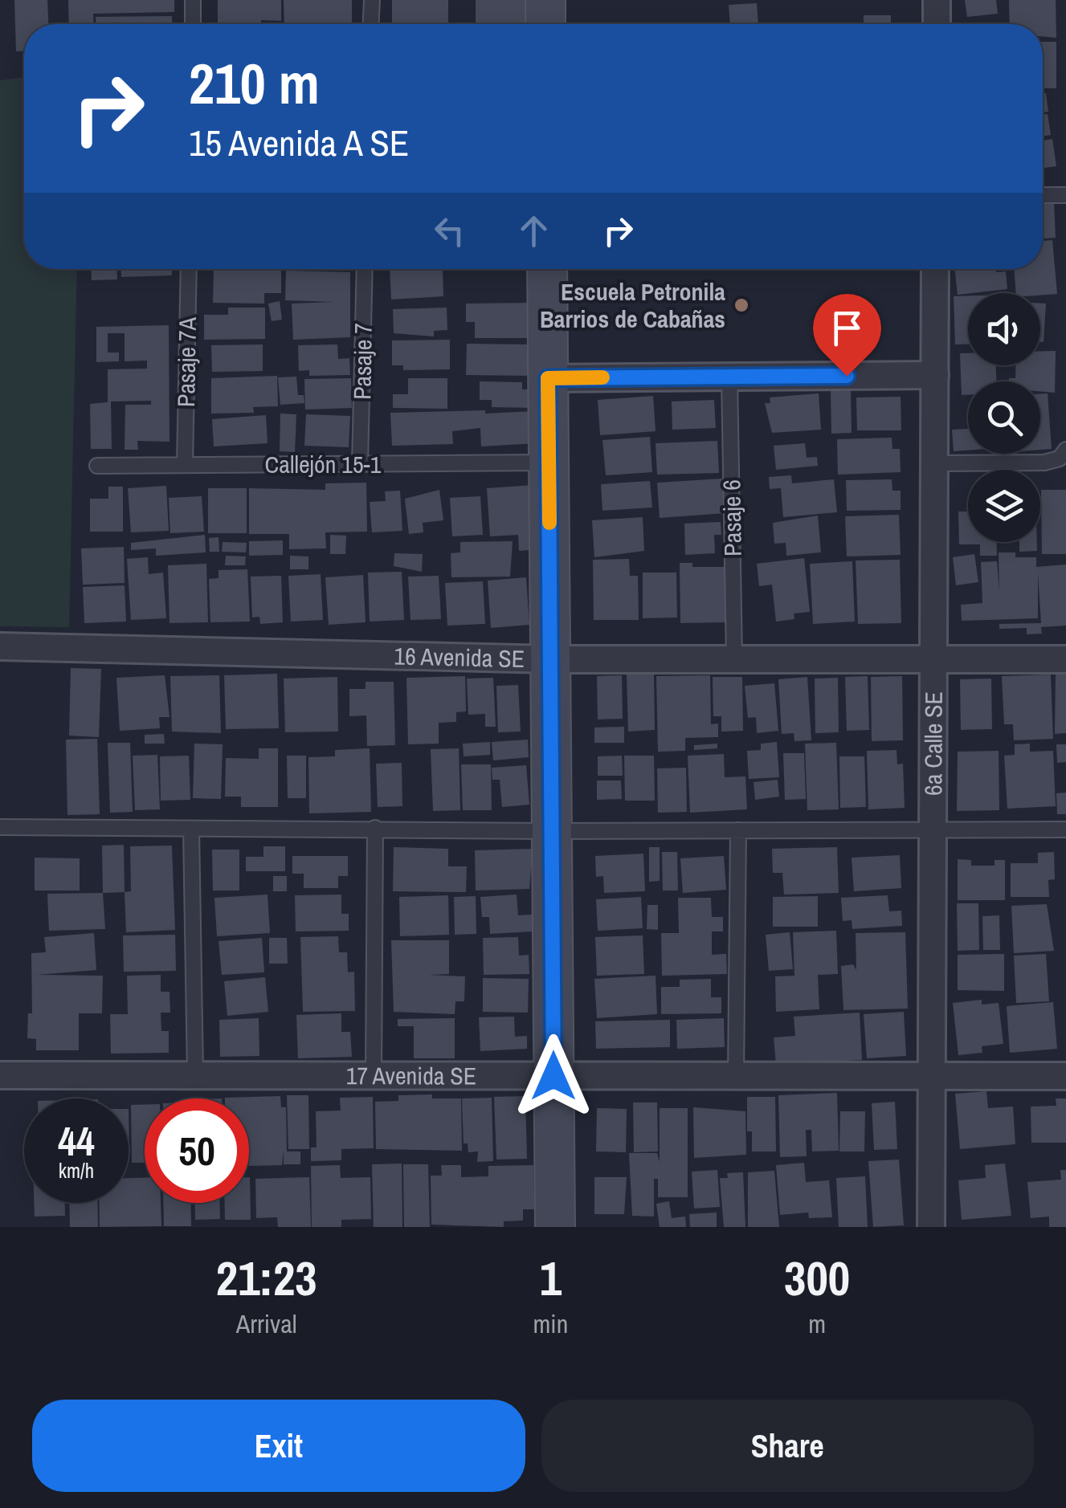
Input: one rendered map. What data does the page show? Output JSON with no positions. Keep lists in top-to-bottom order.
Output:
{
  "streets": {
    "street": ["16 Avenida SE", "6a Calle SE", "17 Avenida SE"],
    "lane": [
      "Pasaje 7",
      "Pasaje 7A",
      "Callejón 15-1",
      "Pasaje 6"
    ]
  },
  "crossings": [
    ["Pasaje 7", "Callejón 15-1"],
    ["Pasaje 7A", "Callejón 15-1"],
    ["Pasaje 6", "16 Avenida SE"],
    ["16 Avenida SE", "6a Calle SE"],
    ["6a Calle SE", "17 Avenida SE"]
  ],
  "places": ["Escuela Petronila Barrios de Cabañas"],
  "page": {
    "turn": ["210 m", "15 Avenida A SE"],
    "speed": "44 km/h",
    "limit": "50",
    "eta": [
      "21:23",
      "Arrival",
      "1",
      "min",
      "300",
      "m"
    ],
    "buttons": ["Exit", "Share"]
  }
}
